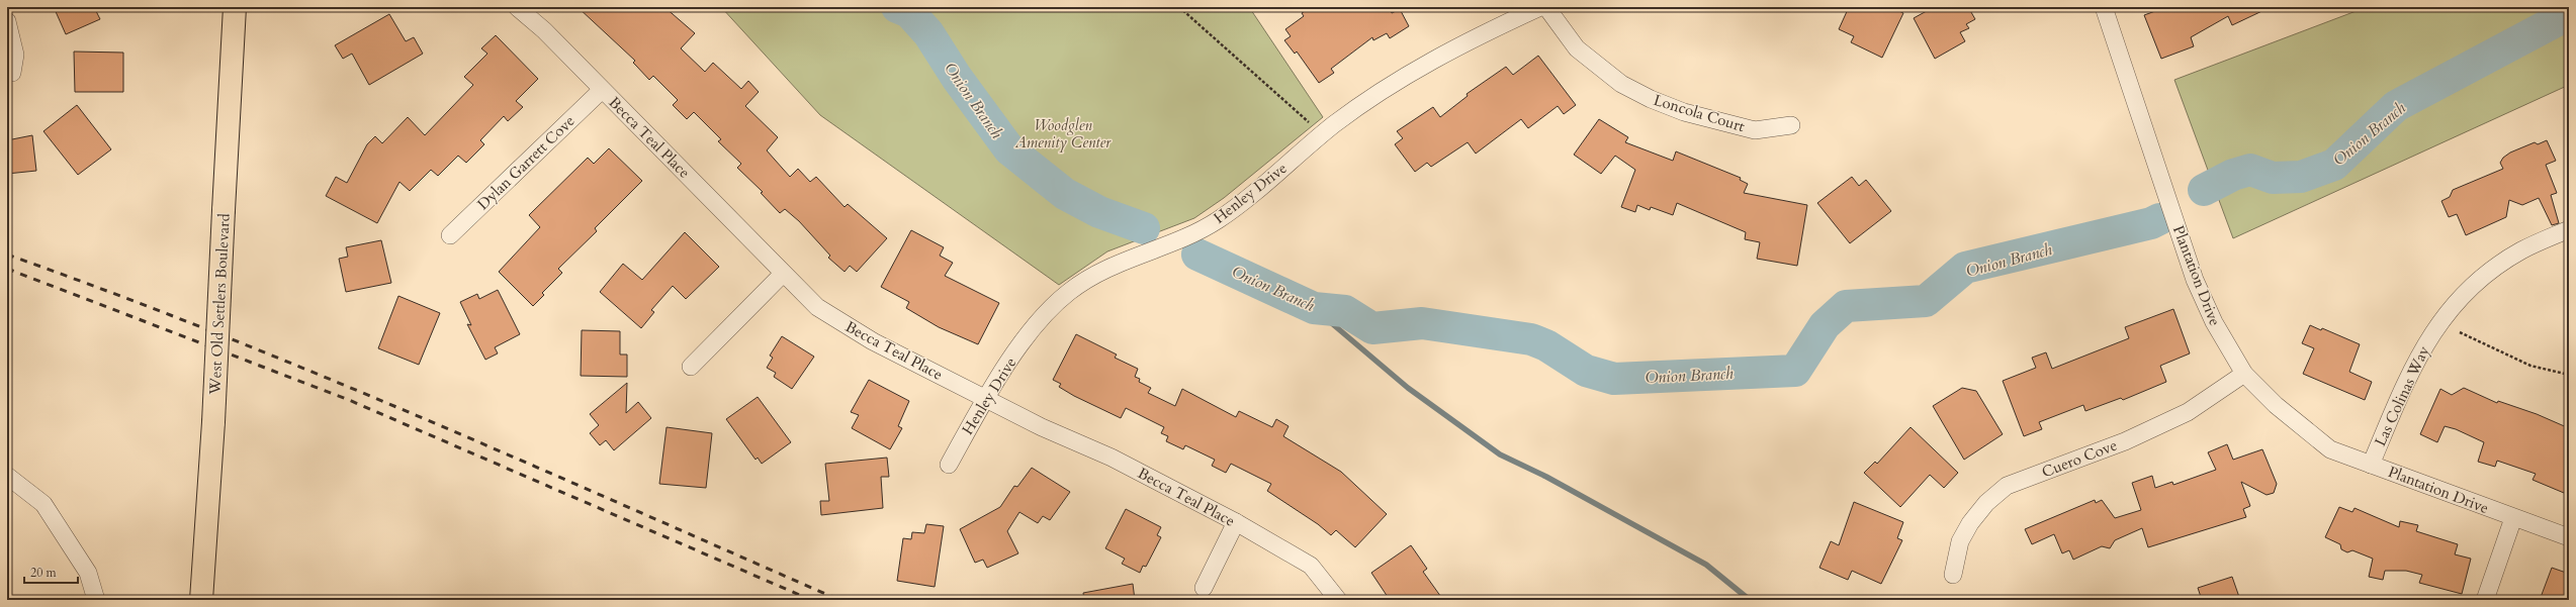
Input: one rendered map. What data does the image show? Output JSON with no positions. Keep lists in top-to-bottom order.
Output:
{
  "streets": {
    "main road": ["West Old Settlers Boulevard"],
    "street": [
      "Loncola Court",
      "Becca Teal Place",
      "Dylan Garrett Cove",
      "Henley Drive",
      "Plantation Drive",
      "Las Colinas Way",
      "Cuero Cove"
    ]
  },
  "crossings": [
    ["Becca Teal Place", "Dylan Garrett Cove"],
    ["Becca Teal Place", "Henley Drive"],
    ["Plantation Drive", "Las Colinas Way"],
    ["Plantation Drive", "Cuero Cove"]
  ],
  "water": ["Onion Branch"],
  "parks": ["Woodglen Amenity Center"],
  "scale_bar": "20 m"
}
